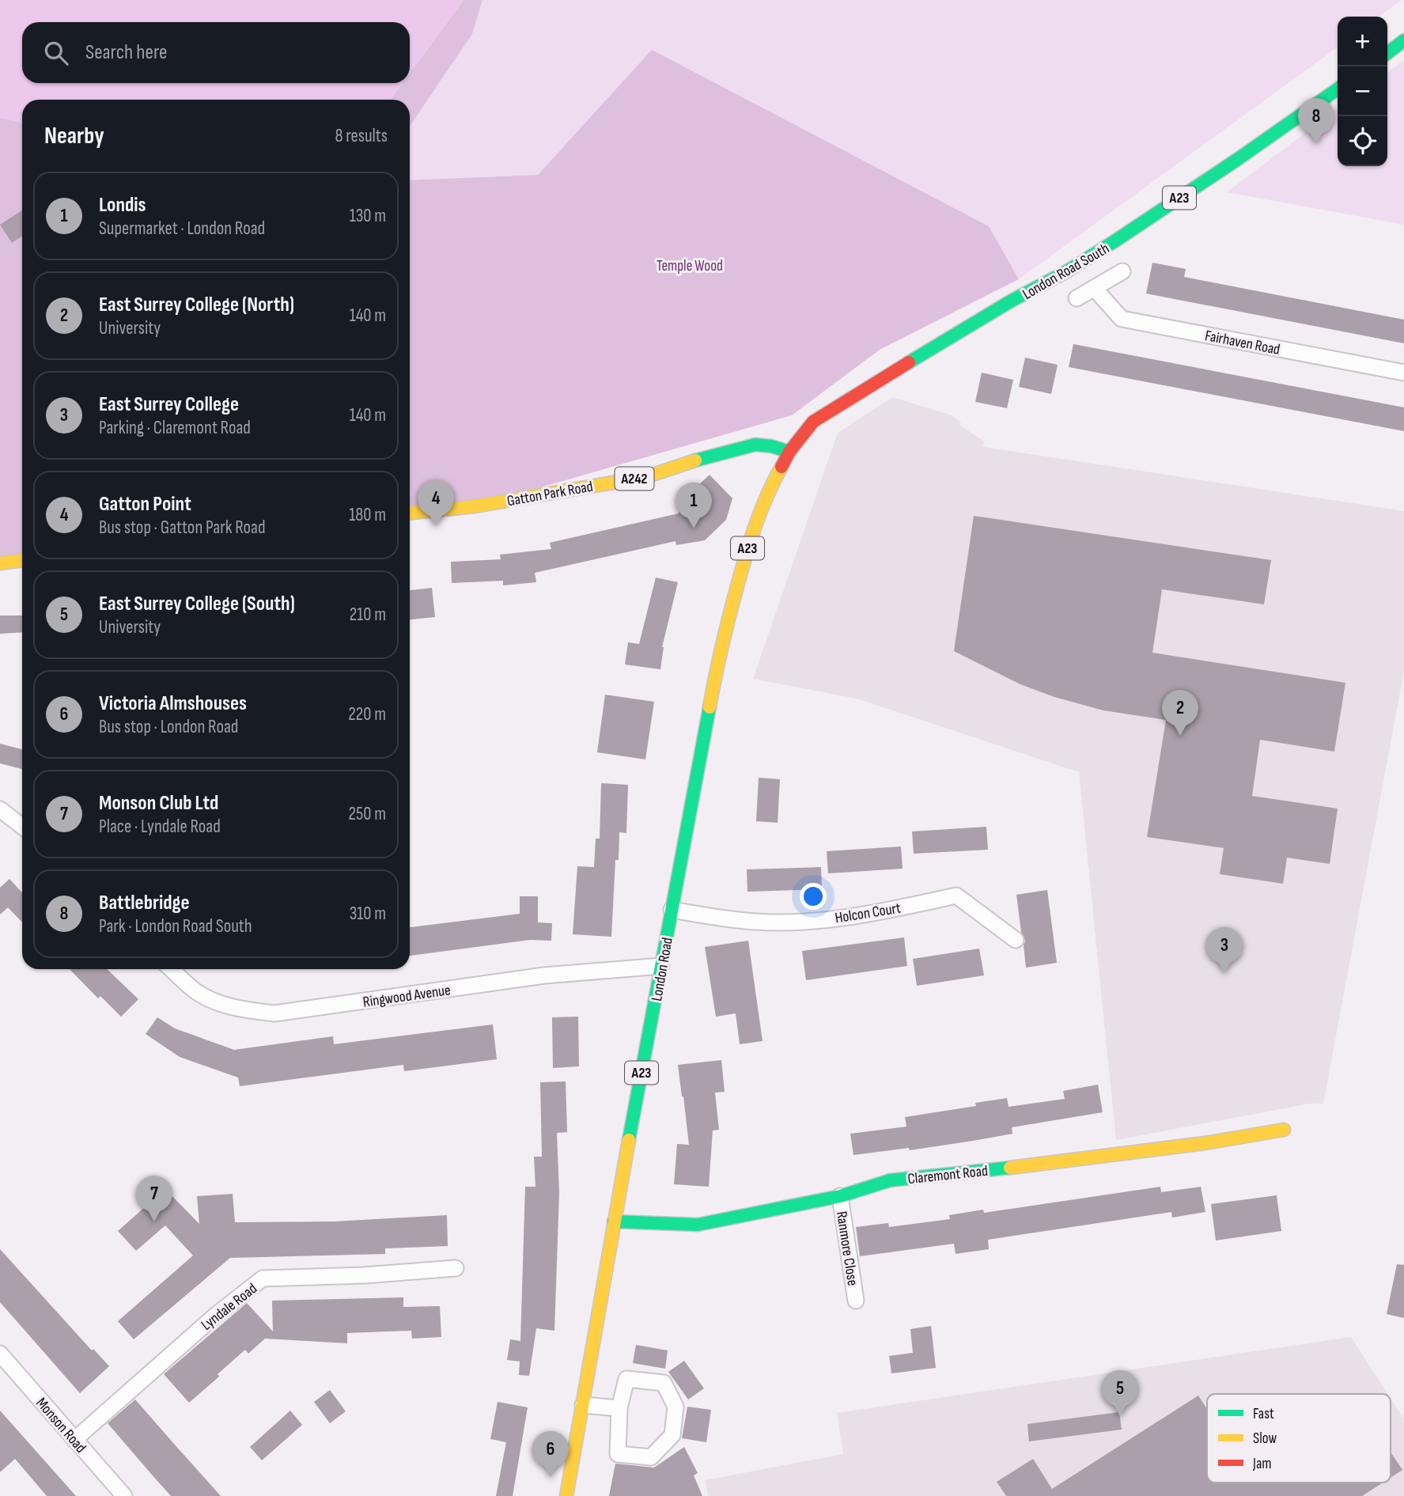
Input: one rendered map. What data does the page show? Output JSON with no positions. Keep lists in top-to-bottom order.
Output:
{
  "streets": {
    "main road": [
      "A23",
      "London Road South",
      "A242",
      "Gatton Park Road",
      "London Road",
      "Claremont Road"
    ],
    "street": [
      "Fairhaven Road",
      "Holcon Court",
      "Ringwood Avenue",
      "Ranmore Close",
      "Lyndale Road",
      "Monson Road"
    ]
  },
  "crossings": [
    ["London Road South", "Gatton Park Road"],
    ["London Road South", "London Road"],
    ["Gatton Park Road", "London Road"],
    ["Holcon Court", "London Road"],
    ["London Road", "Ringwood Avenue"],
    ["London Road", "Claremont Road"],
    ["Claremont Road", "Ranmore Close"],
    ["Lyndale Road", "Monson Road"]
  ],
  "parks": ["Temple Wood"],
  "legend": ["Fast", "Slow", "Jam"],
  "page": {
    "map_buttons": ["+", "−"],
    "search": "Search here",
    "pins": [
      "8",
      "4",
      "1",
      "2",
      "3",
      "7",
      "5",
      "6"
    ],
    "heading": ["Nearby", "8 results"],
    "list": [
      {
        "mark": "1",
        "name": "Londis",
        "note": "Supermarket · London Road",
        "value": "130 m"
      },
      {
        "mark": "2",
        "name": "East Surrey College (North)",
        "note": "University",
        "value": "140 m"
      },
      {
        "mark": "3",
        "name": "East Surrey College",
        "note": "Parking · Claremont Road",
        "value": "140 m"
      },
      {
        "mark": "4",
        "name": "Gatton Point",
        "note": "Bus stop · Gatton Park Road",
        "value": "180 m"
      },
      {
        "mark": "5",
        "name": "East Surrey College (South)",
        "note": "University",
        "value": "210 m"
      },
      {
        "mark": "6",
        "name": "Victoria Almshouses",
        "note": "Bus stop · London Road",
        "value": "220 m"
      },
      {
        "mark": "7",
        "name": "Monson Club Ltd",
        "note": "Place · Lyndale Road",
        "value": "250 m"
      },
      {
        "mark": "8",
        "name": "Battlebridge",
        "note": "Park · London Road South",
        "value": "310 m"
      }
    ]
  }
}
